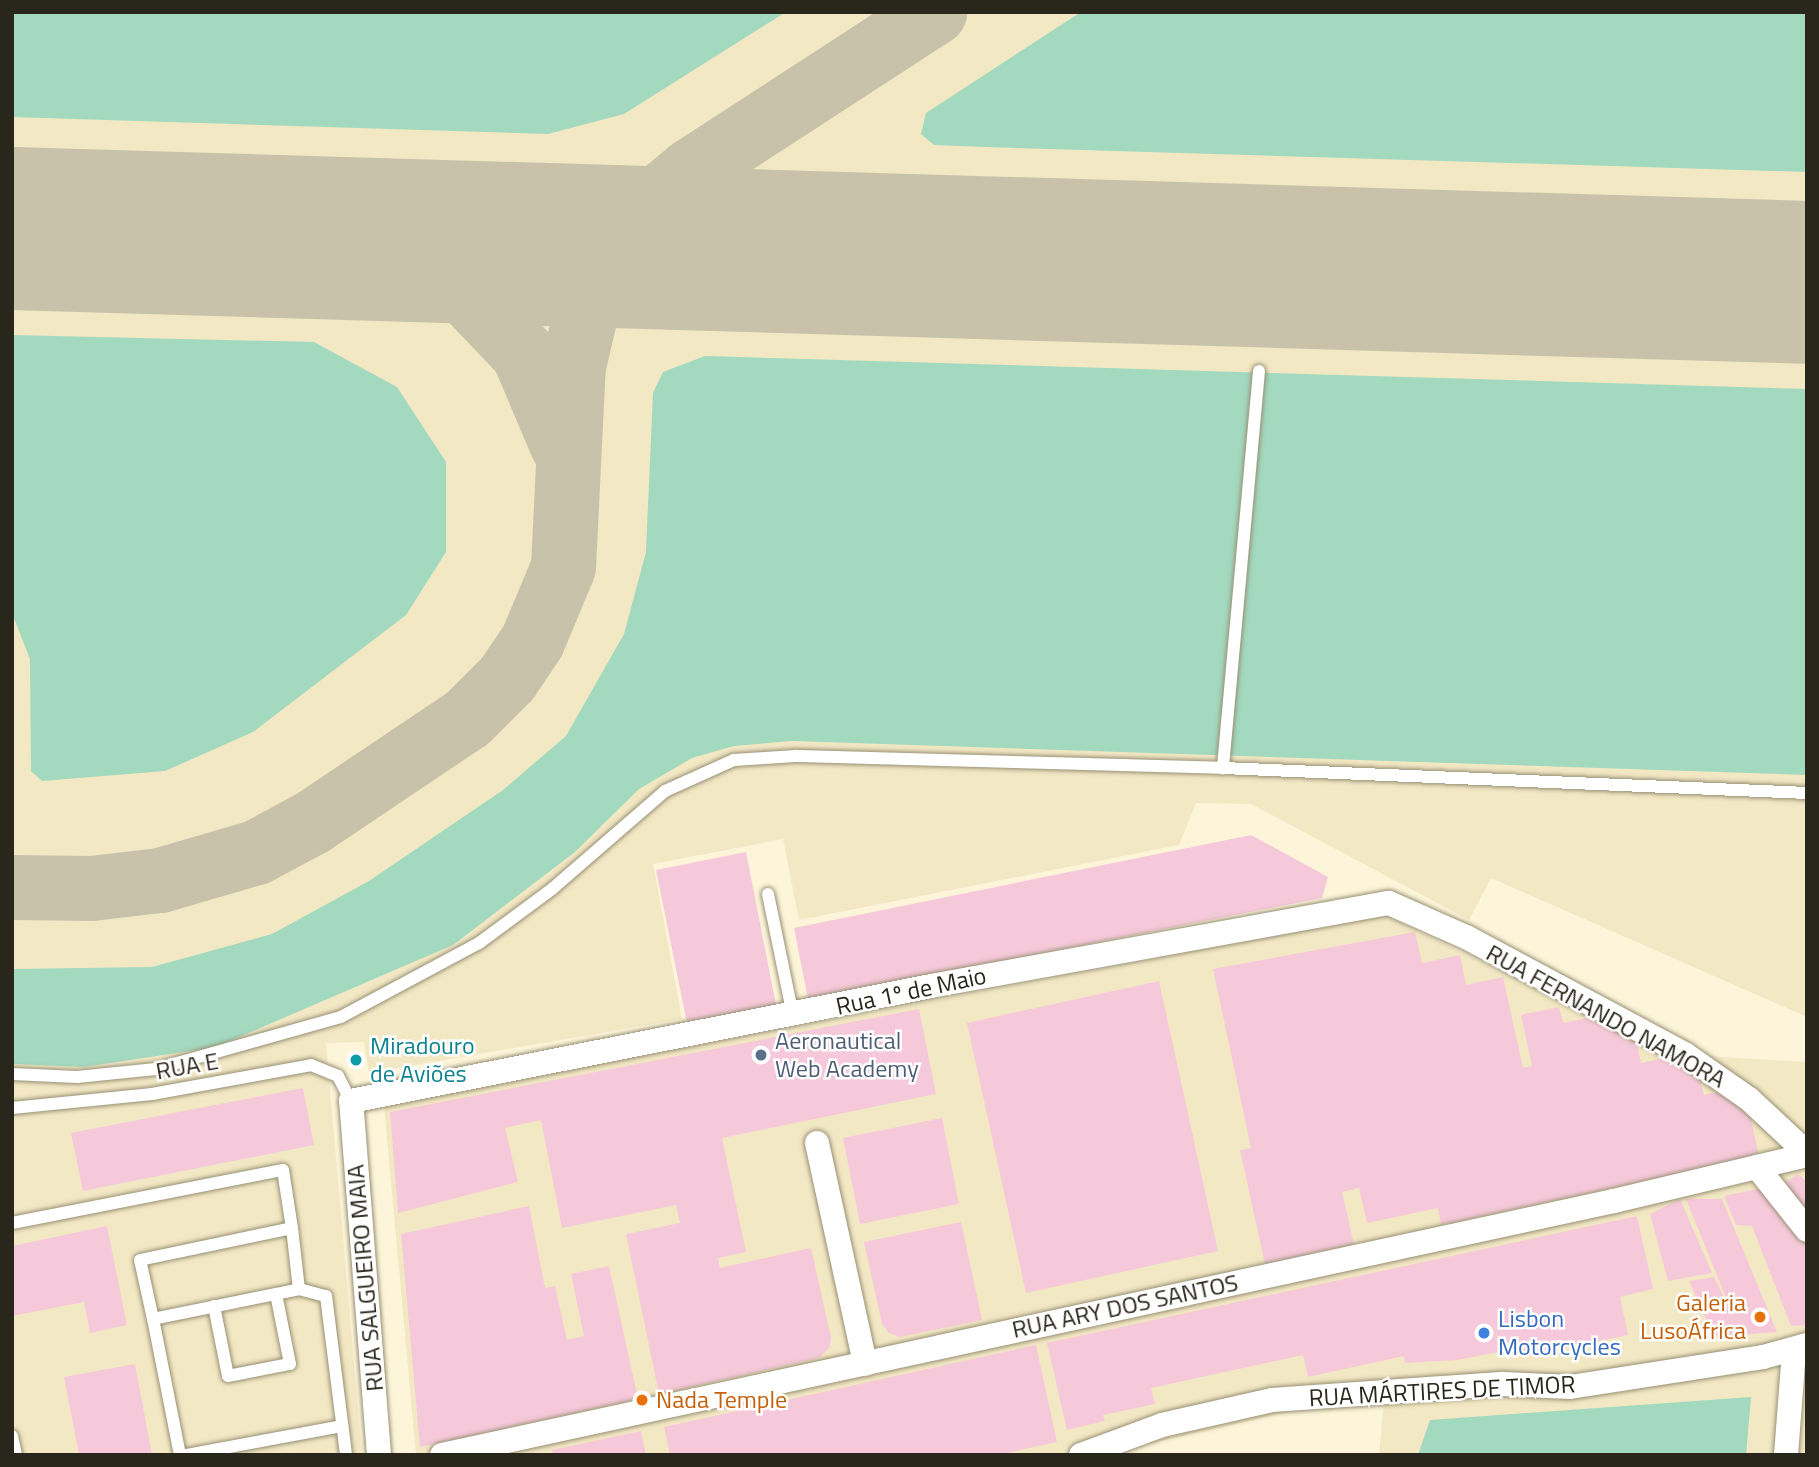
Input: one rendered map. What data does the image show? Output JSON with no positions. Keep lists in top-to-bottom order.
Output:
{
  "streets": {
    "street": [
      "Rua 1º de Maio",
      "RUA FERNANDO NAMORA",
      "RUA SALGUEIRO MAIA",
      "RUA ARY DOS SANTOS",
      "RUA MÁRTIRES DE TIMOR"
    ],
    "lane": ["RUA E"]
  },
  "crossings": [
    ["Rua 1º de Maio", "RUA FERNANDO NAMORA"],
    ["Rua 1º de Maio", "RUA E"],
    ["Rua 1º de Maio", "RUA SALGUEIRO MAIA"],
    ["RUA FERNANDO NAMORA", "RUA ARY DOS SANTOS"],
    ["RUA E", "RUA SALGUEIRO MAIA"]
  ],
  "places": [
    "Aeronautical Web Academy",
    "Miradouro de Aviões",
    "Galeria LusoÁfrica",
    "Lisbon Motorcycles",
    "Nada Temple"
  ]
}
